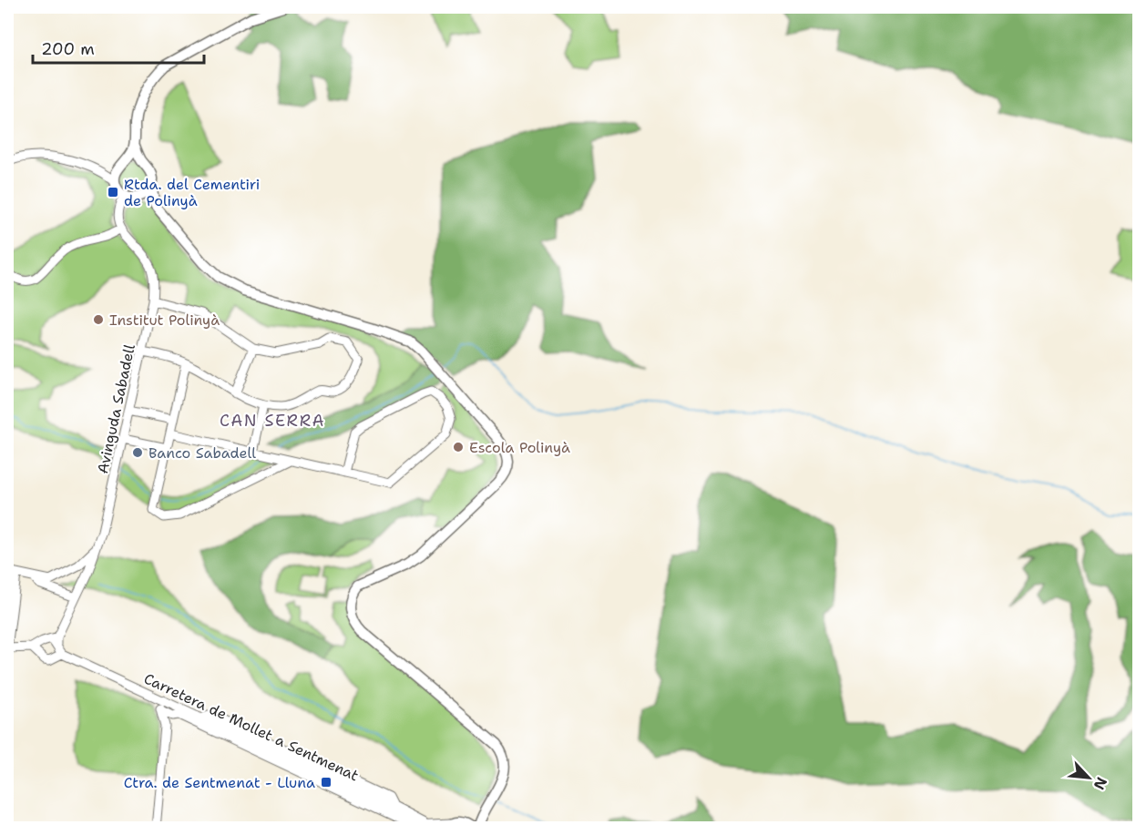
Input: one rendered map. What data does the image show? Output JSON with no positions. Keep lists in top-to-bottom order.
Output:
{
  "streets": {
    "street": ["Avinguda Sabadell", "Carretera de Mollet a Sentmenat"]
  },
  "crossings": [
    ["Avinguda Sabadell", "Carretera de Mollet a Sentmenat"]
  ],
  "districts": ["CAN SERRA"],
  "places": {
    "transit": ["Rtda. del Cementiri de Polinyà", "Ctra. de Sentmenat - Lluna"],
    "other": ["Institut Polinyà", "Escola Polinyà", "Banco Sabadell"]
  },
  "scale_bar": "200 m",
  "north": "bottom right"
}
